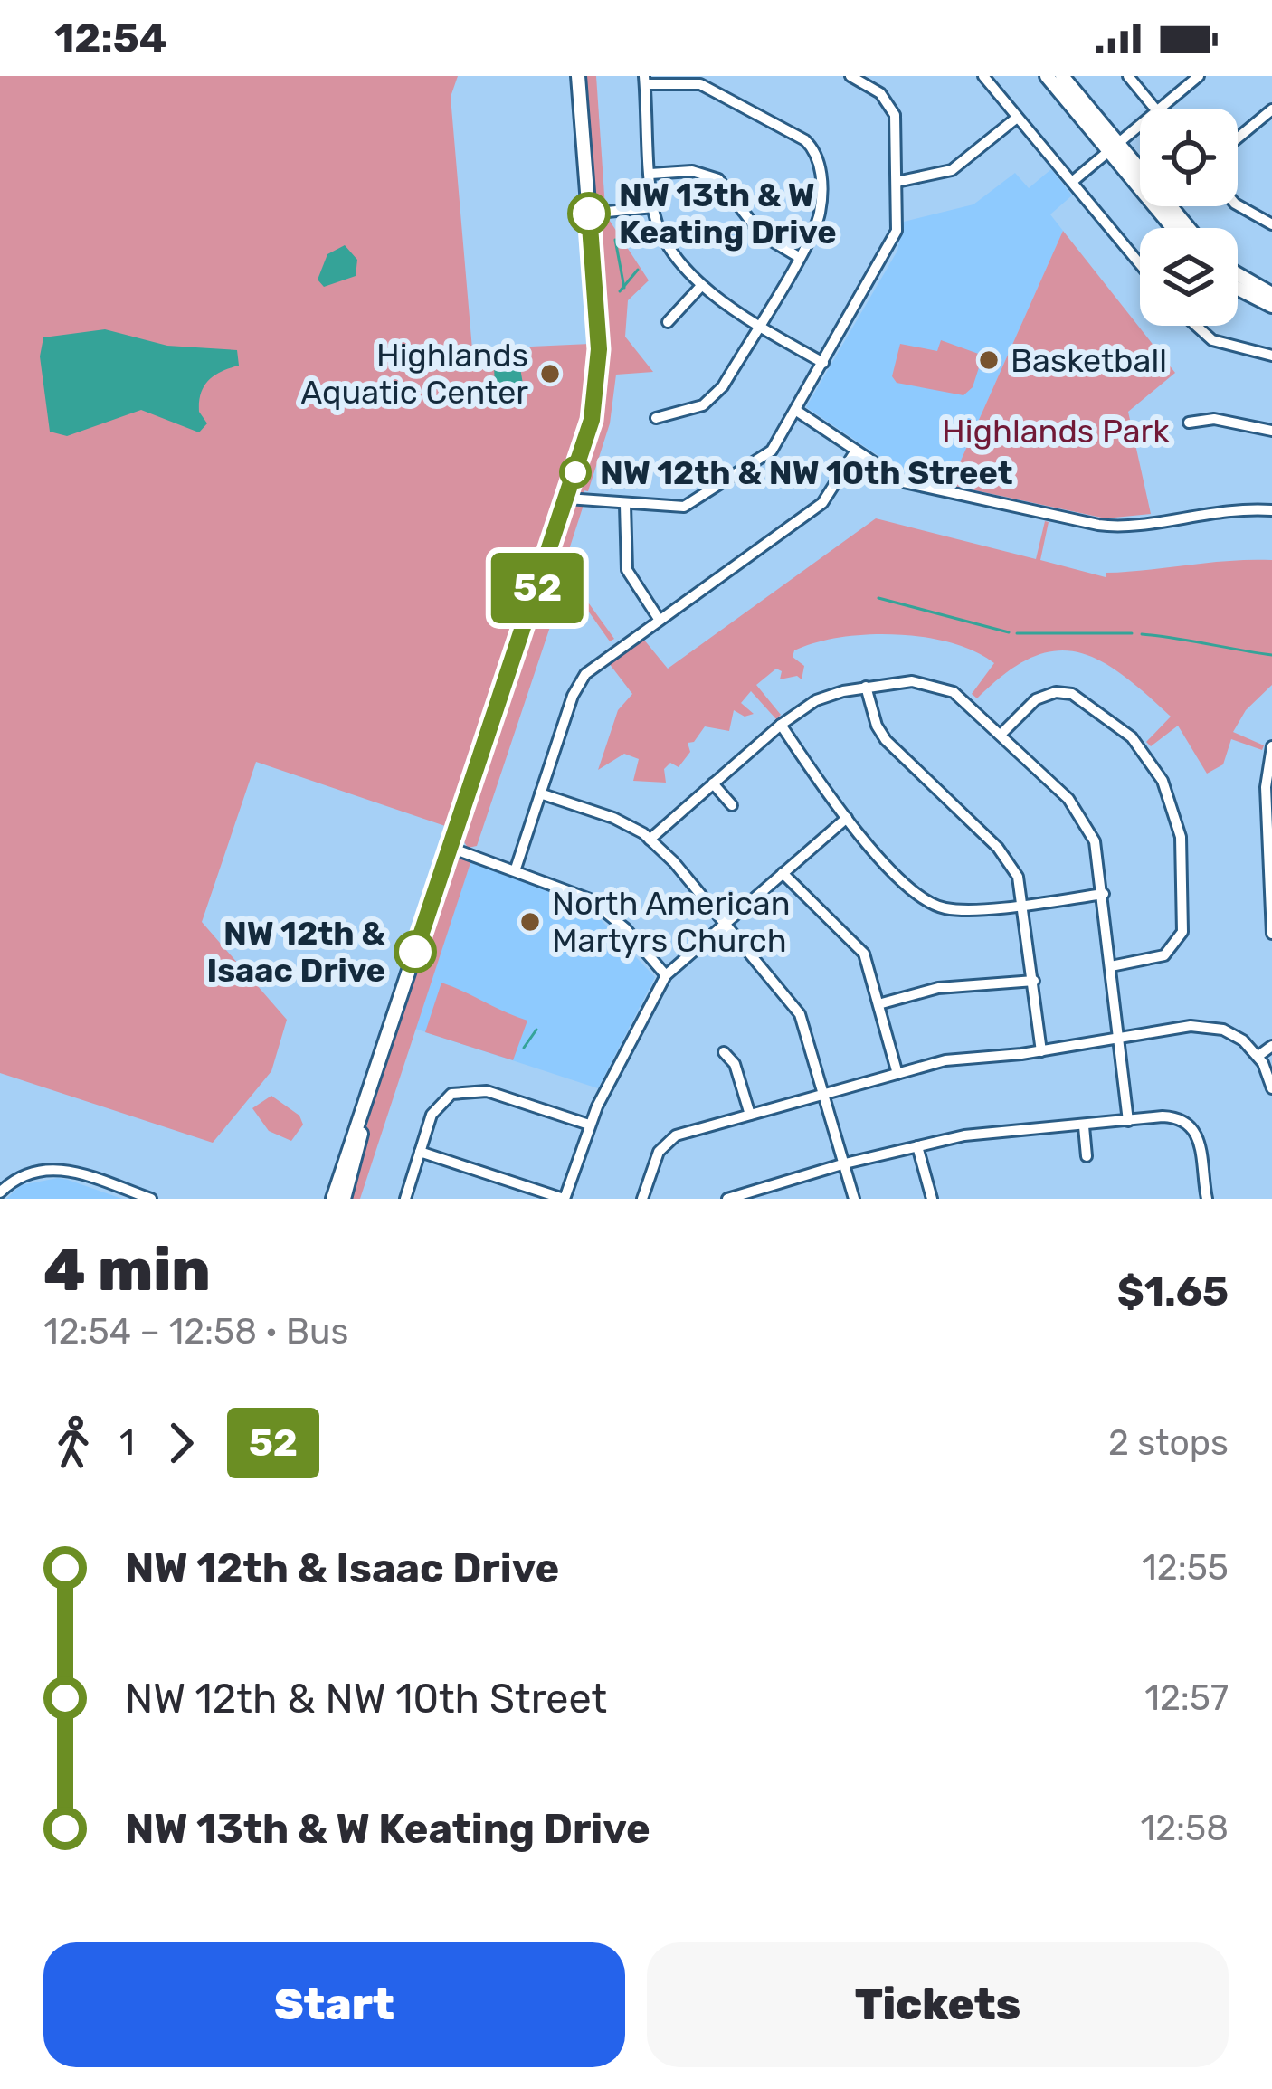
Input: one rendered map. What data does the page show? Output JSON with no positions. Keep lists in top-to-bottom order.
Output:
{
  "parks": ["Highlands Park"],
  "places": [
    "NW 13th & W Keating Drive",
    "Basketball",
    "Highlands Aquatic Center",
    "NW 12th & NW 10th Street",
    "North American Martyrs Church",
    "NW 12th & Isaac Drive"
  ],
  "lines": ["bus line 52"],
  "page": {
    "status": "12:54",
    "on_map": "52",
    "heading": ["4 min", "12:54 – 12:58 · Bus", "$1.65"],
    "legs": ["1", "52", "2 stops"],
    "list": [
      {
        "name": "NW 12th & Isaac Drive",
        "value": "12:55"
      },
      {
        "name": "NW 12th & NW 10th Street",
        "value": "12:57"
      },
      {
        "name": "NW 13th & W Keating Drive",
        "value": "12:58"
      }
    ],
    "buttons": ["Start", "Tickets"]
  }
}
